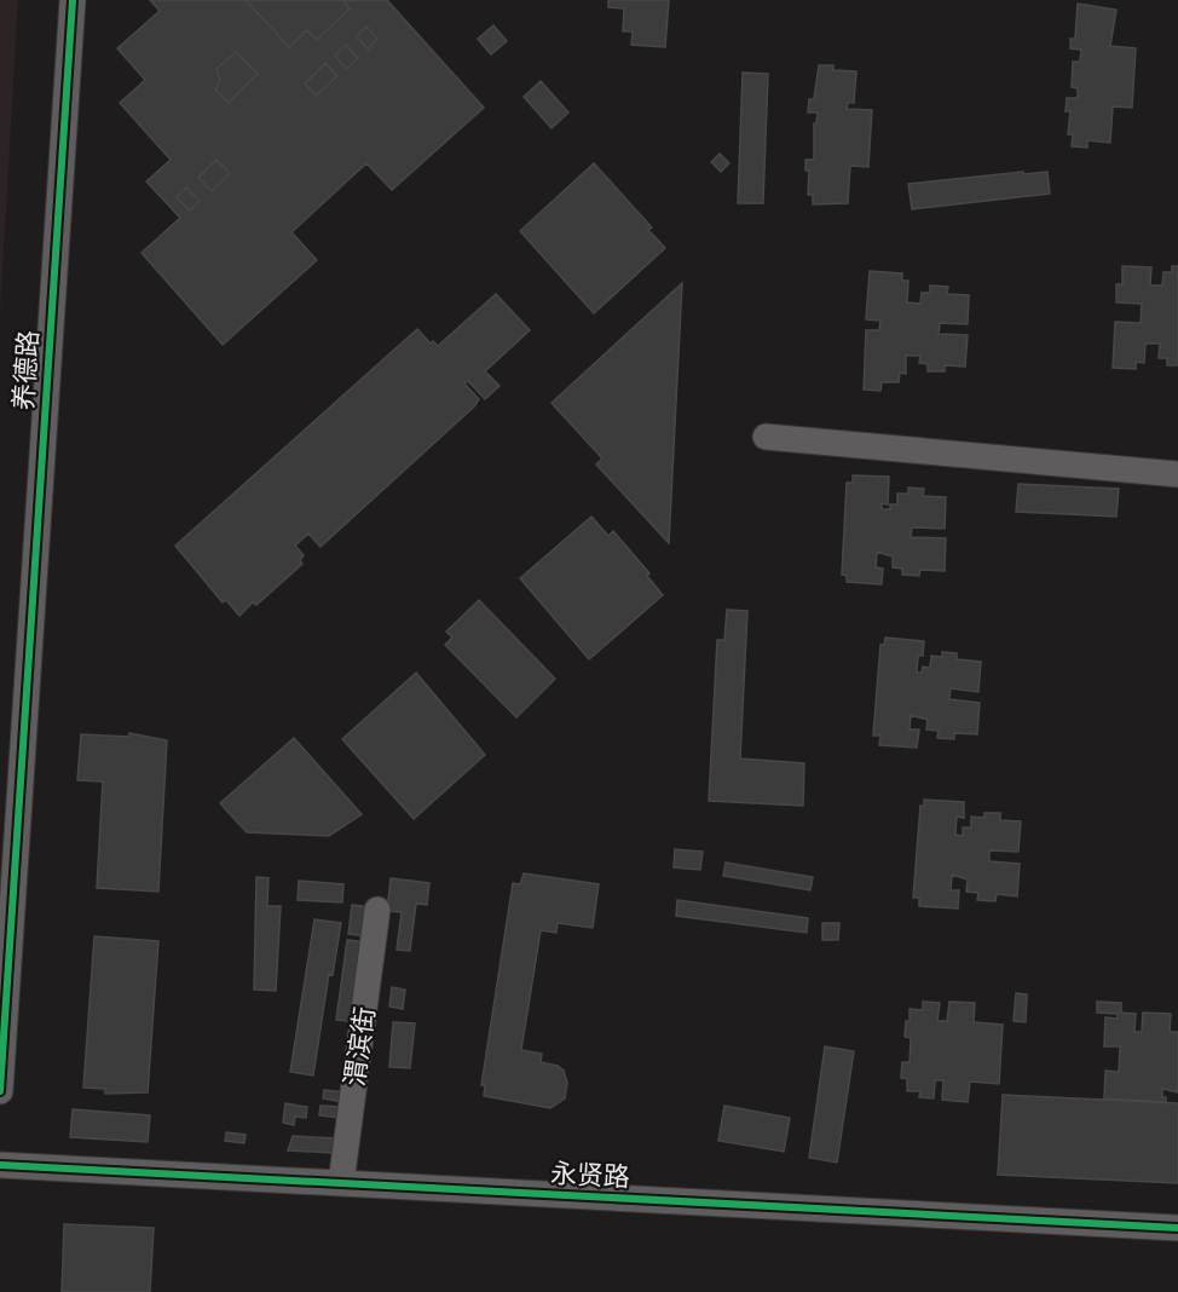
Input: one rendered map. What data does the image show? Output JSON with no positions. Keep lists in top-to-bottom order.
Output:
{
  "streets": {
    "street": ["养德路", "渭滨街", "永贤路"]
  },
  "crossings": [
    ["渭滨街", "永贤路"]
  ]
}
